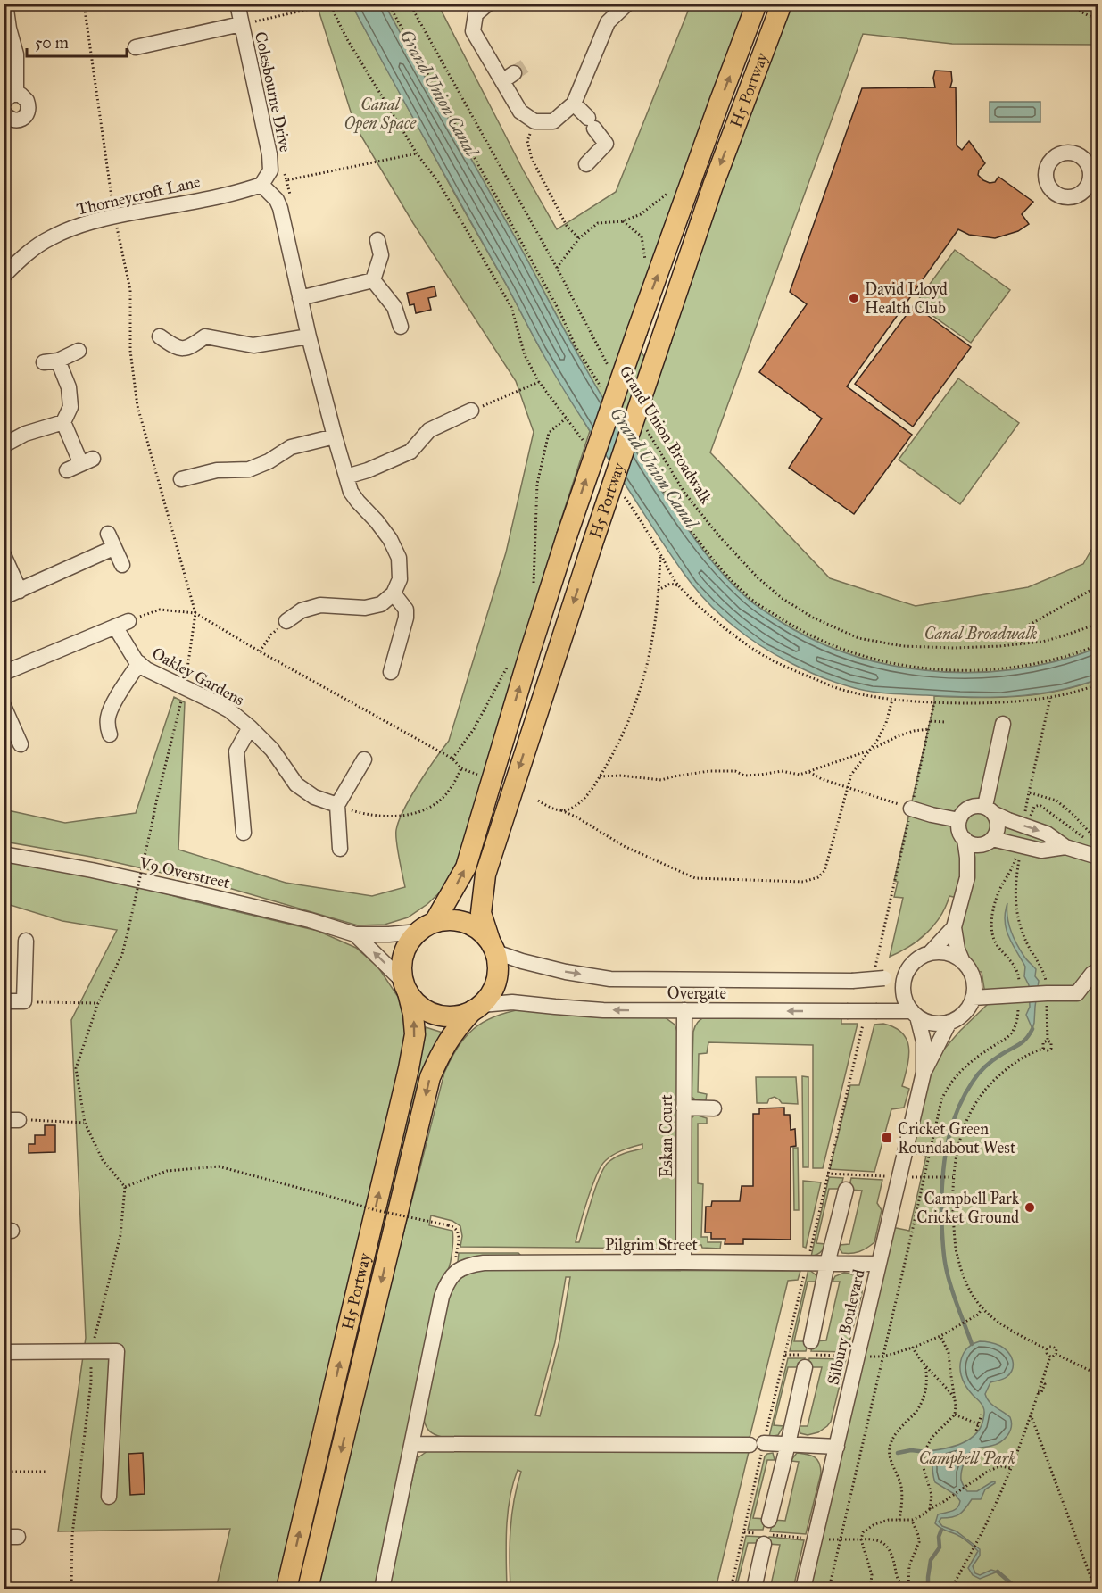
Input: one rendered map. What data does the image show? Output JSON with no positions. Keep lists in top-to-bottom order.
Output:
{
  "streets": {
    "main road": ["H5 Portway"],
    "street": [
      "Colesbourne Drive",
      "Thorneycroft Lane",
      "Oakley Gardens",
      "V9 Overstreet",
      "Overgate",
      "Eskan Court",
      "Pilgrim Street",
      "Silbury Boulevard"
    ],
    "path": ["Grand Union Broadwalk"]
  },
  "crossings": [
    ["H5 Portway", "V9 Overstreet"],
    ["H5 Portway", "Overgate"],
    ["Colesbourne Drive", "Thorneycroft Lane"],
    ["V9 Overstreet", "Overgate"],
    ["Overgate", "Eskan Court"],
    ["Eskan Court", "Pilgrim Street"],
    ["Pilgrim Street", "Silbury Boulevard"]
  ],
  "water": ["Grand Union Canal"],
  "parks": ["Canal Open Space", "Canal Broadwalk", "Campbell Park"],
  "places": {
    "other": ["David Lloyd Health Club", "Campbell Park Cricket Ground"],
    "transit": ["Cricket Green Roundabout West"]
  },
  "scale_bar": "50 m"
}
